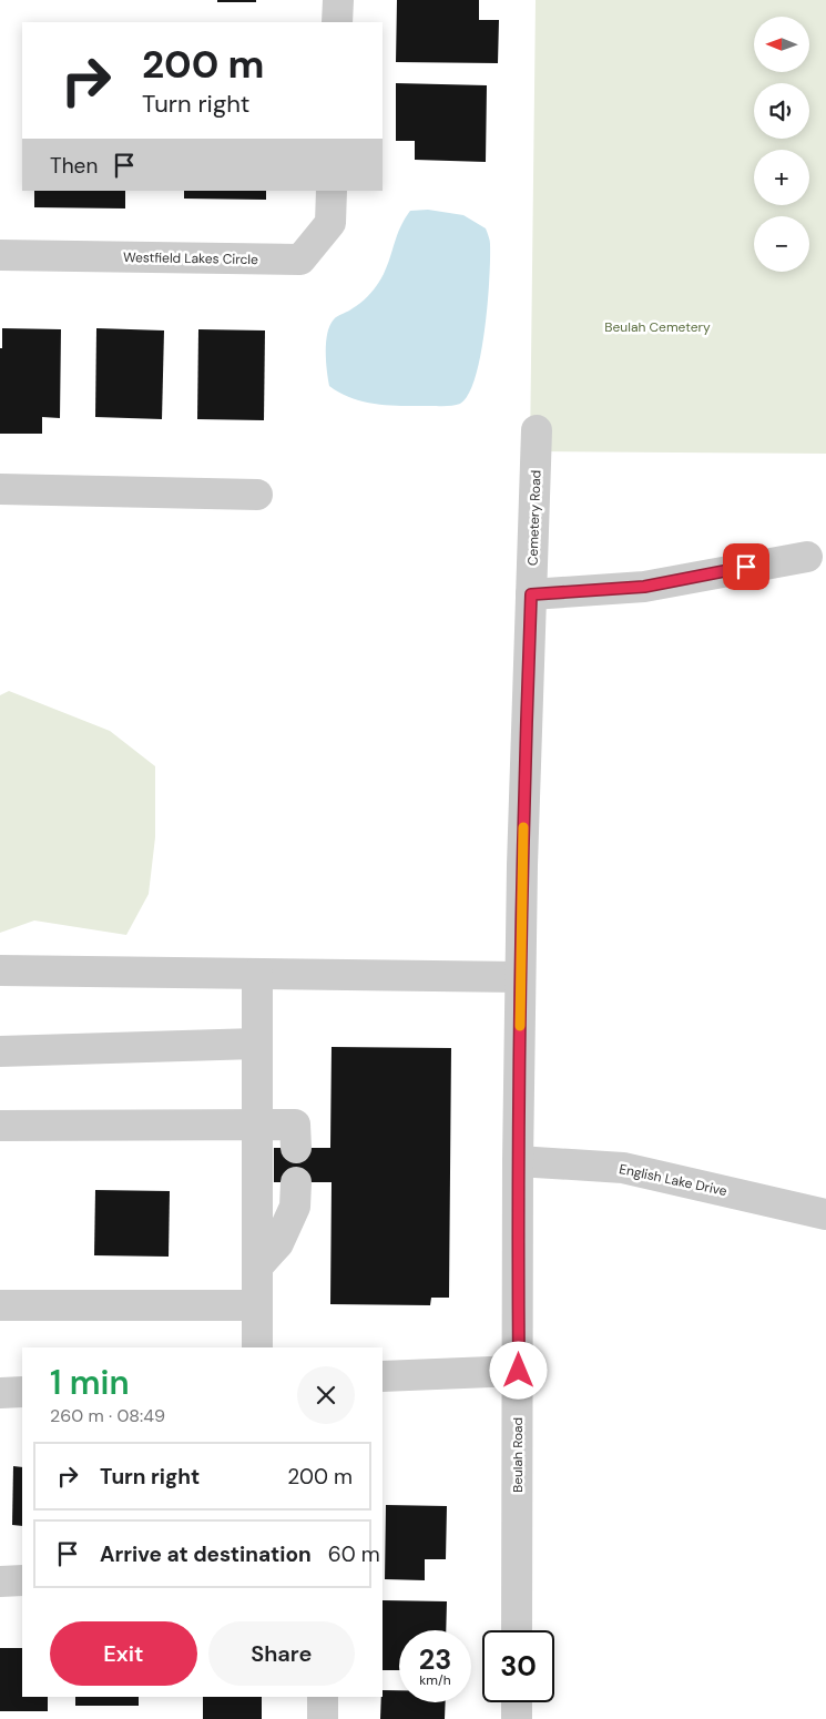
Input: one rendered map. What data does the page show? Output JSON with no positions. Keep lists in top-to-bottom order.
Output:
{
  "streets": {
    "street": [
      "Westfield Lakes Circle",
      "Cemetery Road",
      "English Lake Drive",
      "Beulah Road"
    ]
  },
  "crossings": [
    ["Cemetery Road", "English Lake Drive"],
    ["Cemetery Road", "Beulah Road"]
  ],
  "parks": ["Beulah Cemetery"],
  "north": "left",
  "page": {
    "map_buttons": ["+", "−"],
    "turn": ["200 m", "Turn right"],
    "then": "Then",
    "heading": ["1 min", "260 m · 08:49"],
    "list": [
      {
        "name": "Turn right",
        "value": "200 m"
      },
      {
        "name": "Arrive at destination",
        "value": "60 m"
      }
    ],
    "buttons": ["Exit", "Share"],
    "speed": "23 km/h",
    "limit": "30"
  }
}
